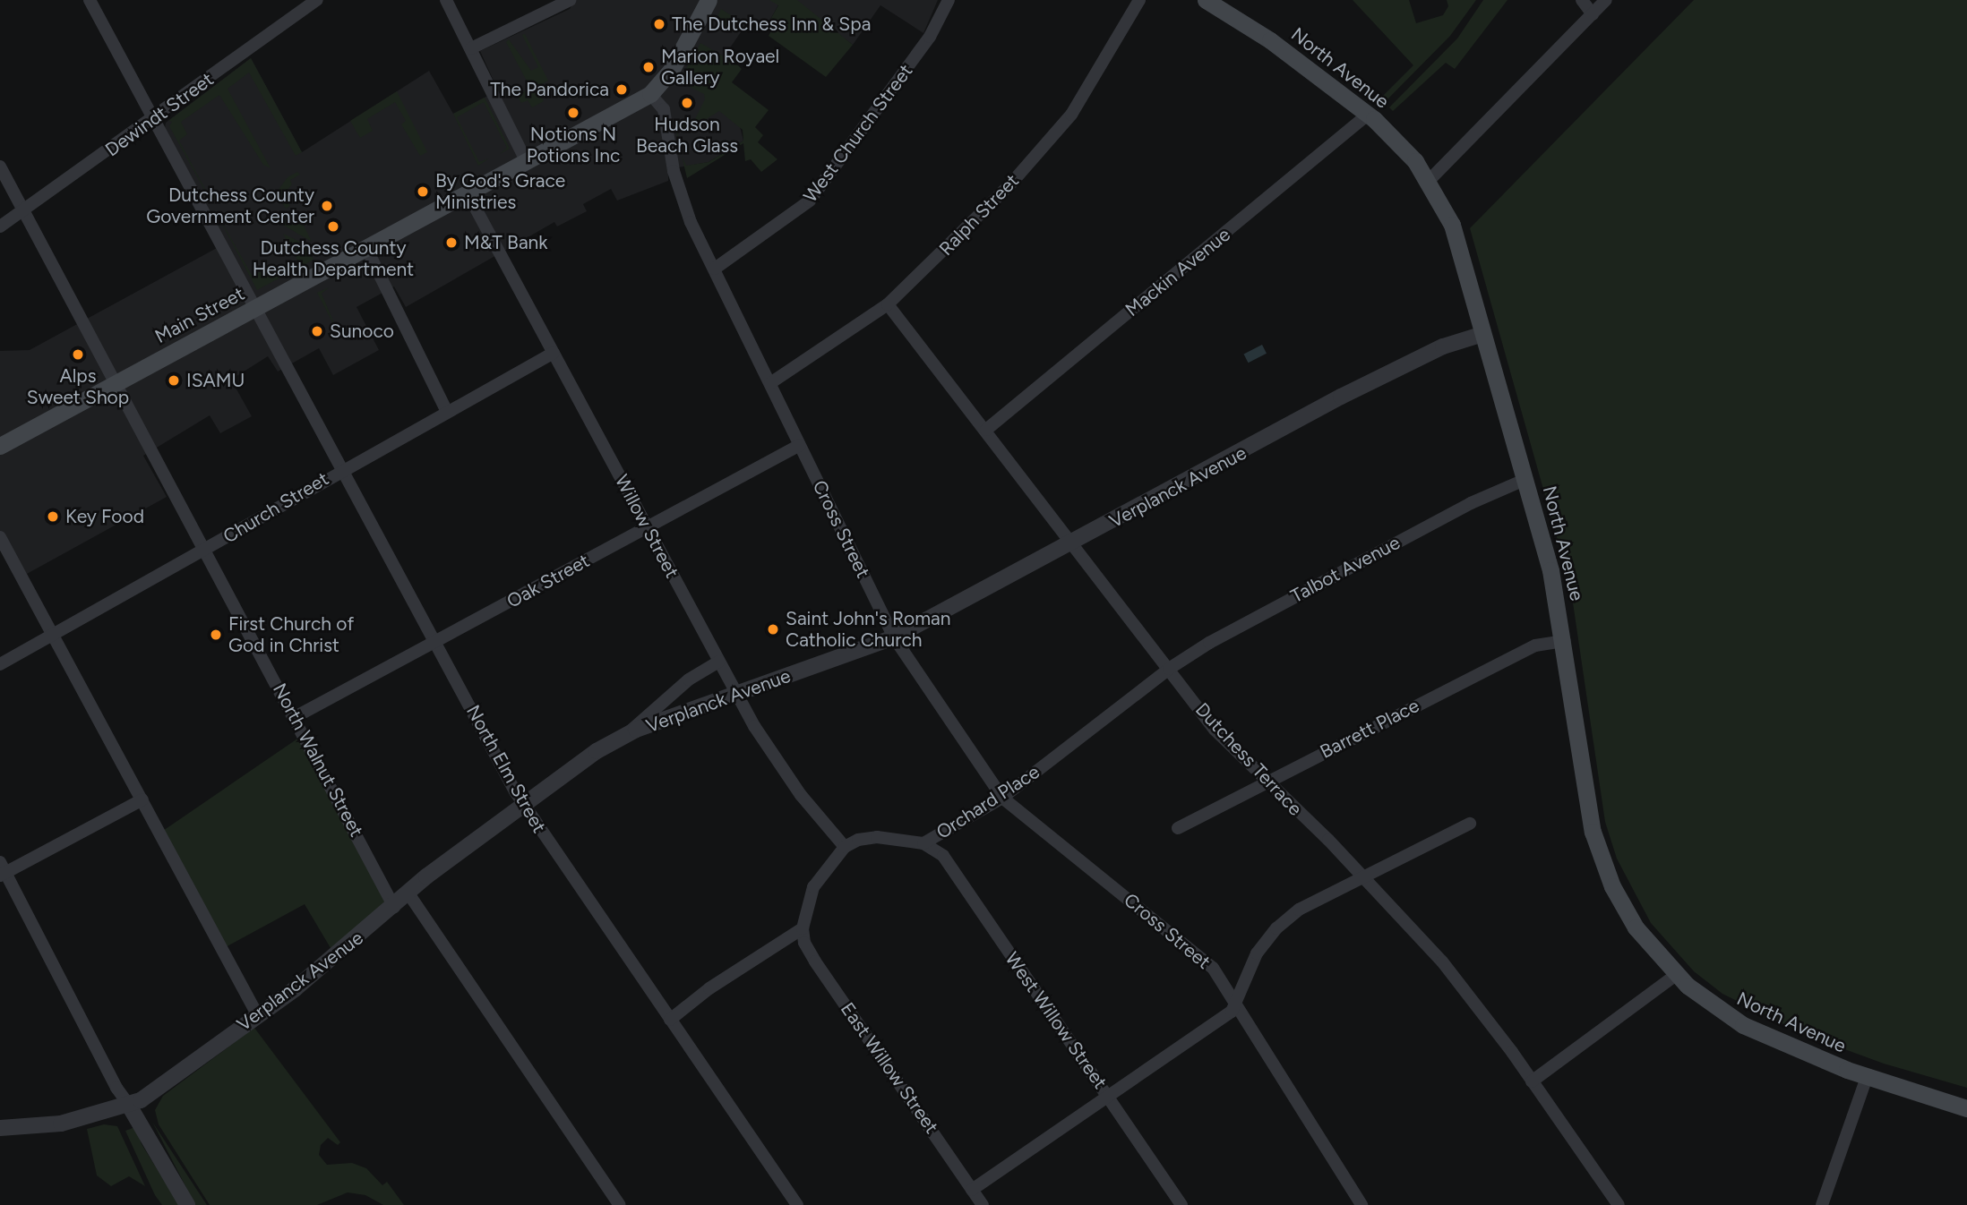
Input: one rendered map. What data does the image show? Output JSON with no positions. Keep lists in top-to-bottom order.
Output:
{
  "streets": {
    "main road": ["North Avenue", "Main Street"],
    "street": [
      "Dewindt Street",
      "West Church Street",
      "Ralph Street",
      "Mackin Avenue",
      "Verplanck Avenue",
      "Church Street",
      "Willow Street",
      "Cross Street",
      "Talbot Avenue",
      "Oak Street",
      "Barrett Place",
      "Dutchess Terrace",
      "North Walnut Street",
      "North Elm Street",
      "Orchard Place",
      "West Willow Street",
      "East Willow Street"
    ]
  },
  "crossings": [
    ["North Avenue", "Mackin Avenue"],
    ["North Avenue", "Verplanck Avenue"],
    ["North Avenue", "Talbot Avenue"],
    ["North Avenue", "Barrett Place"],
    ["Dewindt Street", "North Walnut Street"],
    ["Dewindt Street", "North Elm Street"],
    ["West Church Street", "Cross Street"],
    ["Ralph Street", "Cross Street"],
    ["Ralph Street", "Dutchess Terrace"],
    ["Mackin Avenue", "Dutchess Terrace"],
    ["Main Street", "Willow Street"],
    ["Main Street", "Cross Street"],
    ["Main Street", "North Walnut Street"],
    ["Main Street", "North Elm Street"],
    ["Verplanck Avenue", "Willow Street"],
    ["Verplanck Avenue", "Cross Street"],
    ["Verplanck Avenue", "Dutchess Terrace"],
    ["Verplanck Avenue", "North Walnut Street"],
    ["Verplanck Avenue", "North Elm Street"],
    ["Church Street", "Willow Street"],
    ["Church Street", "North Walnut Street"],
    ["Church Street", "North Elm Street"],
    ["Willow Street", "Oak Street"],
    ["Willow Street", "Orchard Place"],
    ["Cross Street", "Oak Street"],
    ["Cross Street", "Orchard Place"],
    ["Talbot Avenue", "Dutchess Terrace"],
    ["Talbot Avenue", "Orchard Place"],
    ["Oak Street", "North Walnut Street"],
    ["Oak Street", "North Elm Street"],
    ["Barrett Place", "Dutchess Terrace"],
    ["Dutchess Terrace", "Orchard Place"],
    ["Orchard Place", "West Willow Street"]
  ],
  "places": [
    "The Dutchess Inn & Spa",
    "Marion Royael Gallery",
    "The Pandorica",
    "Hudson Beach Glass",
    "Notions N Potions Inc",
    "By God's Grace Ministries",
    "Dutchess County Government Center",
    "Dutchess County Health Department",
    "M&T Bank",
    "Sunoco",
    "Alps Sweet Shop",
    "ISAMU",
    "Key Food",
    "Saint John's Roman Catholic Church",
    "First Church of God in Christ"
  ]
}
